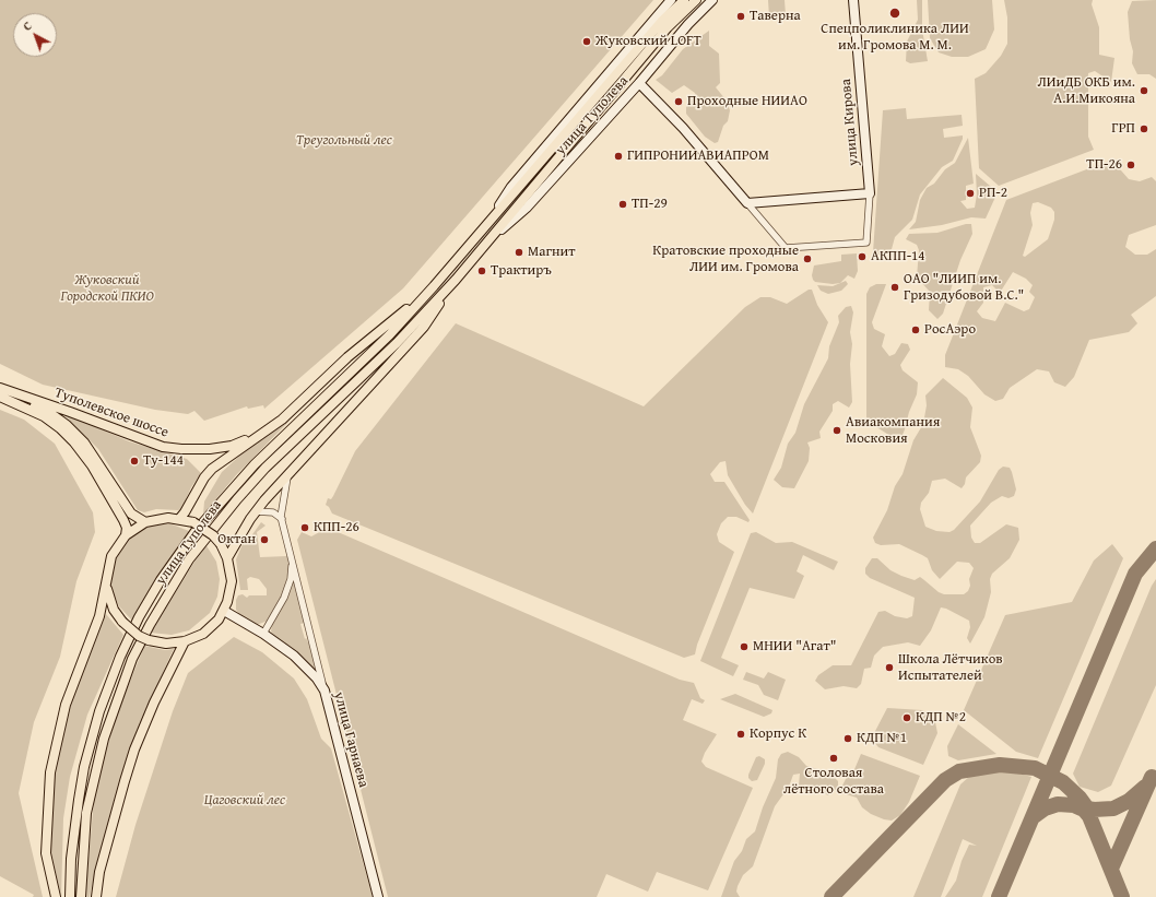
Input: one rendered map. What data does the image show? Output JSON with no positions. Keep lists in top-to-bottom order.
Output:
{
  "streets": {
    "main road": ["улица Туполева", "Туполевское шоссе"],
    "street": ["улица Кирова", "улица Гарнаева"]
  },
  "crossings": [
    ["улица Туполева", "Туполевское шоссе"],
    ["улица Туполева", "улица Гарнаева"],
    ["Туполевское шоссе", "улица Гарнаева"]
  ],
  "parks": ["Треугольный лес", "Жуковский Городской ПКИО", "Цаговский лес"],
  "places": [
    "Спецполиклиника ЛИИ им. Громова М. М.",
    "Таверна",
    "Жуковский LOFT",
    "ЛИиДБ ОКБ им. А.И.Микояна",
    "Проходные НИИАО",
    "ГРП",
    "ГИПРОНИИАВИАПРОМ",
    "ТП-26",
    "РП-2",
    "ТП-29",
    "Магнит",
    "АКПП-14",
    "Кратовские проходные ЛИИ им. Громова",
    "Трактиръ",
    "ОАО \"ЛИИП им. Гризодубовой В.С.\"",
    "РосАэро",
    "Авиакомпания Московия",
    "Ty-144",
    "КПП-26",
    "Октан",
    "МНИИ \"Агат\"",
    "Школа Лётчиков Испытателей",
    "КДП №2",
    "Корпус К",
    "КДП №1",
    "Столовая лётного состава"
  ],
  "north": "top left"
}
